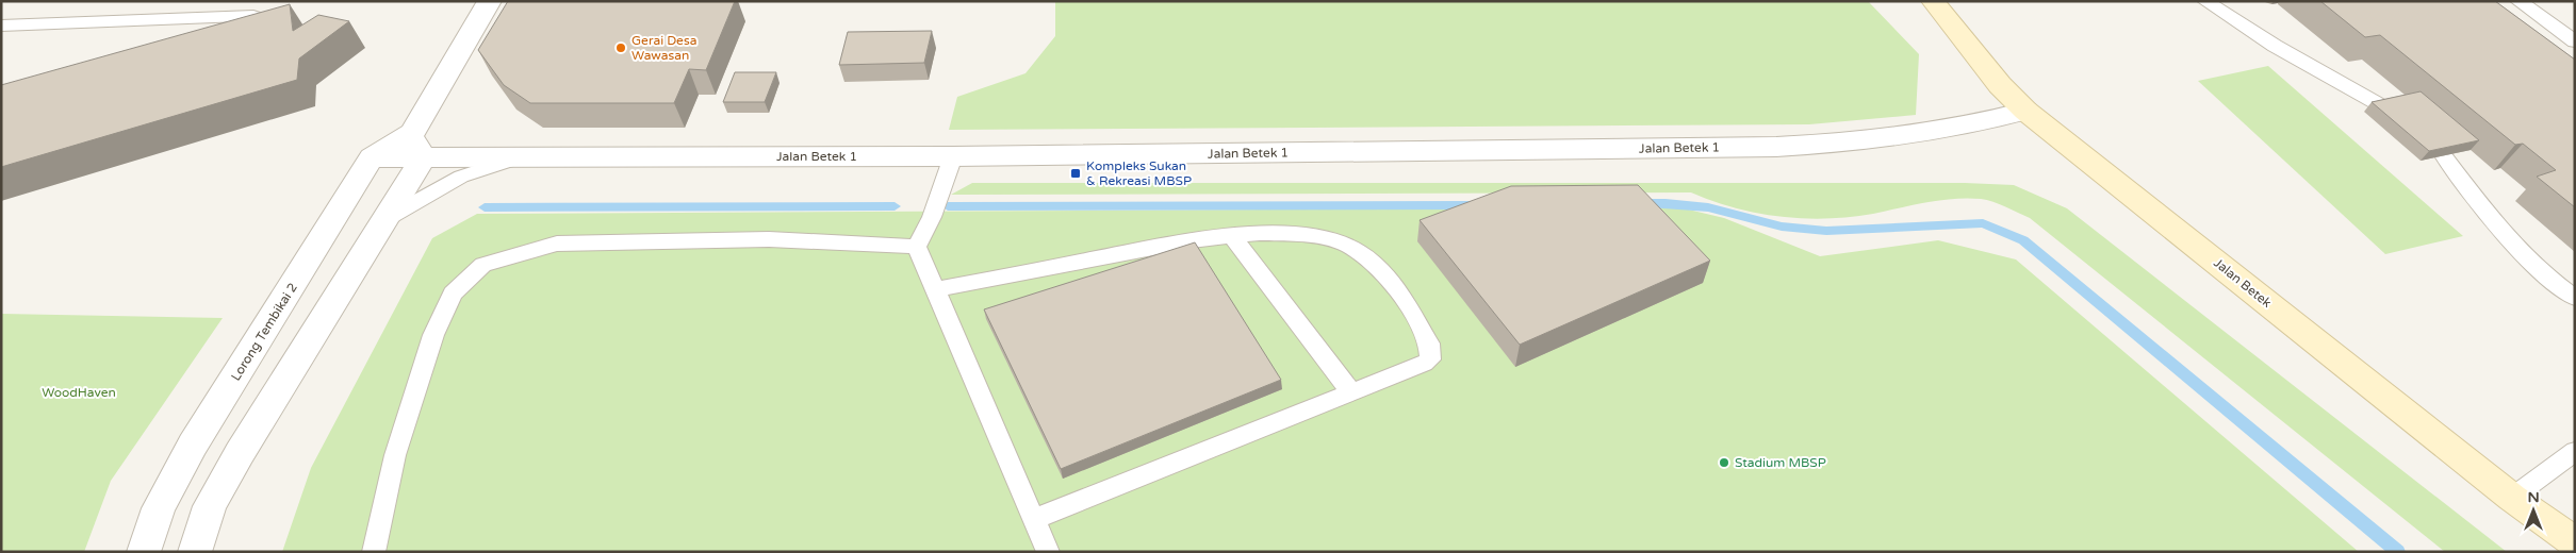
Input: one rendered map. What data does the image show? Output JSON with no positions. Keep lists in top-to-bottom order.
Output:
{
  "streets": {
    "street": ["Jalan Betek 1", "Jalan Betek", "Lorong Tembikai 2"]
  },
  "crossings": [
    ["Jalan Betek 1", "Jalan Betek"],
    ["Jalan Betek 1", "Lorong Tembikai 2"]
  ],
  "parks": ["WoodHaven"],
  "places": {
    "other": ["Gerai Desa Wawasan", "Stadium MBSP"],
    "transit": ["Kompleks Sukan & Rekreasi MBSP"]
  },
  "north": "top"
}
